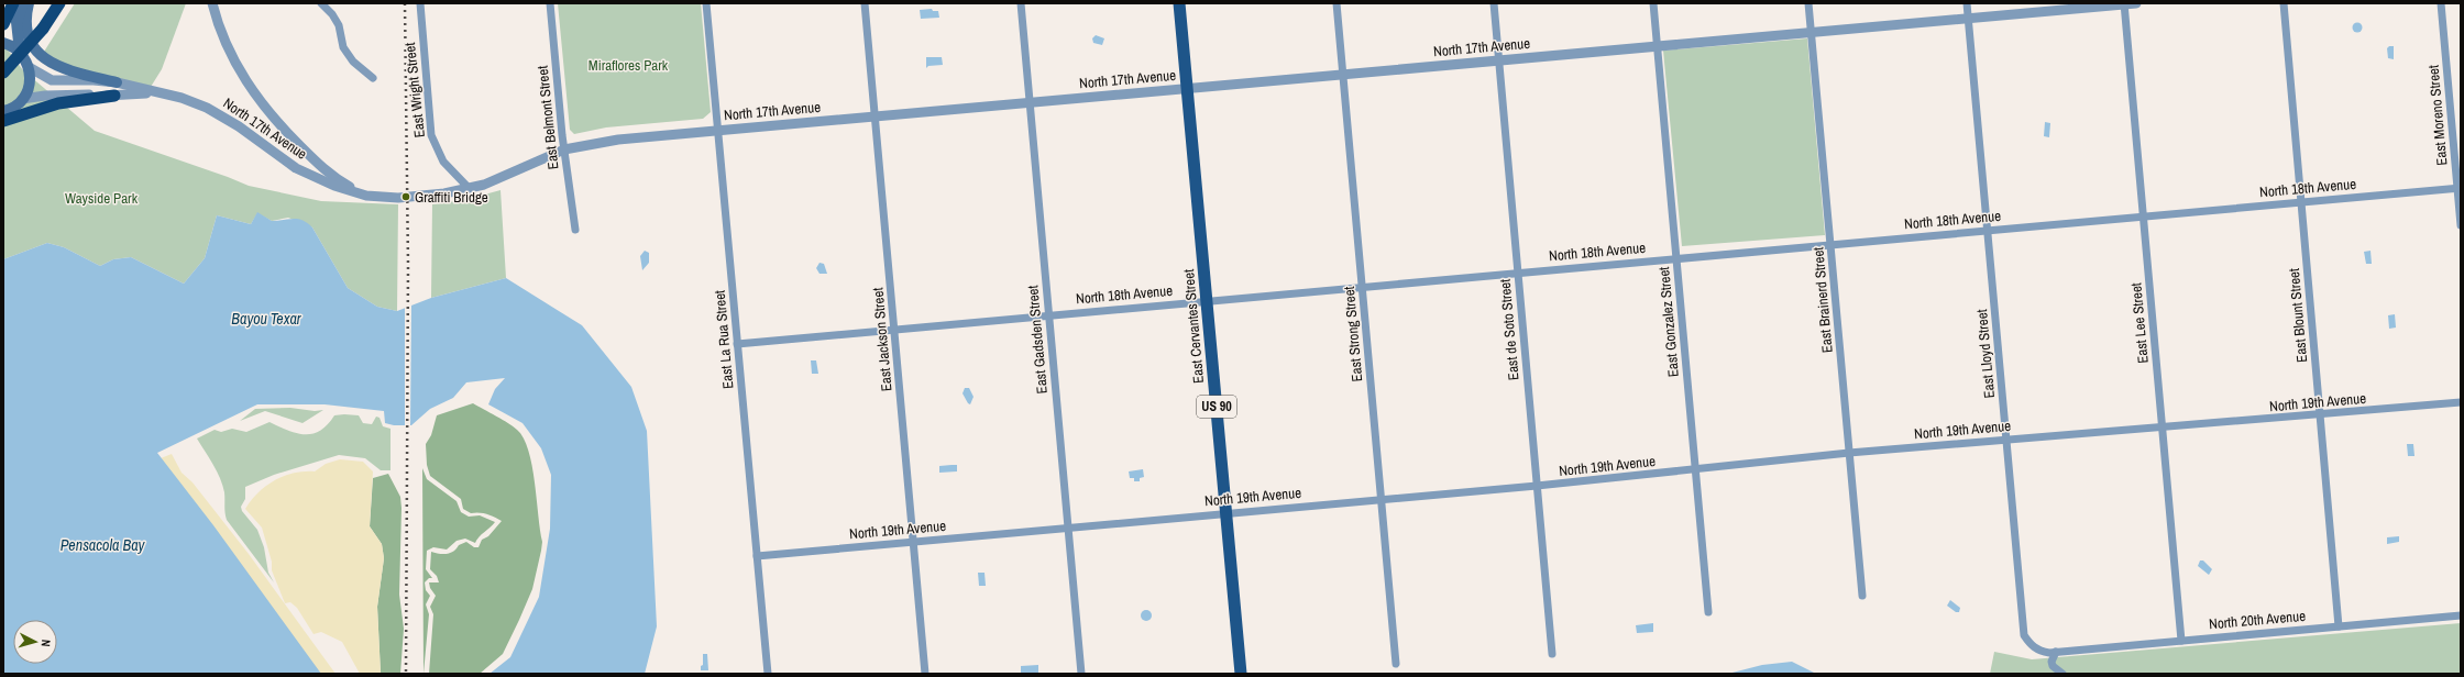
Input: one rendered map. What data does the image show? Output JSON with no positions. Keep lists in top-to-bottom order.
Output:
{
  "streets": {
    "main road": ["East Cervantes Street", "US 90"],
    "street": [
      "North 17th Avenue",
      "East Wright Street",
      "East Moreno Street",
      "East Belmont Street",
      "North 18th Avenue",
      "East Brainerd Street",
      "East Blount Street",
      "East Gonzalez Street",
      "East Lee Street",
      "East de Soto Street",
      "East Strong Street",
      "East La Rua Street",
      "East Jackson Street",
      "East Gadsden Street",
      "East Lloyd Street",
      "North 19th Avenue",
      "North 20th Avenue"
    ]
  },
  "crossings": [
    ["North 17th Avenue", "East Wright Street"],
    ["North 17th Avenue", "East Belmont Street"],
    ["North 17th Avenue", "East Brainerd Street"],
    ["North 17th Avenue", "East Gonzalez Street"],
    ["North 17th Avenue", "East Lee Street"],
    ["North 17th Avenue", "East Cervantes Street"],
    ["North 17th Avenue", "East de Soto Street"],
    ["North 17th Avenue", "East Strong Street"],
    ["North 17th Avenue", "East La Rua Street"],
    ["North 17th Avenue", "East Jackson Street"],
    ["North 17th Avenue", "East Gadsden Street"],
    ["North 17th Avenue", "East Lloyd Street"],
    ["East Moreno Street", "North 18th Avenue"],
    ["North 18th Avenue", "East Brainerd Street"],
    ["North 18th Avenue", "East Blount Street"],
    ["North 18th Avenue", "East Gonzalez Street"],
    ["North 18th Avenue", "East Lee Street"],
    ["North 18th Avenue", "East Cervantes Street"],
    ["North 18th Avenue", "East de Soto Street"],
    ["North 18th Avenue", "East Strong Street"],
    ["North 18th Avenue", "East La Rua Street"],
    ["North 18th Avenue", "East Jackson Street"],
    ["North 18th Avenue", "East Gadsden Street"],
    ["North 18th Avenue", "East Lloyd Street"],
    ["East Brainerd Street", "North 19th Avenue"],
    ["East Blount Street", "North 19th Avenue"],
    ["East Blount Street", "North 20th Avenue"],
    ["East Gonzalez Street", "North 19th Avenue"],
    ["East Lee Street", "North 19th Avenue"],
    ["East Lee Street", "North 20th Avenue"],
    ["East Cervantes Street", "North 19th Avenue"],
    ["East de Soto Street", "North 19th Avenue"],
    ["East Strong Street", "North 19th Avenue"],
    ["East La Rua Street", "North 19th Avenue"],
    ["East Jackson Street", "North 19th Avenue"],
    ["East Gadsden Street", "North 19th Avenue"],
    ["East Lloyd Street", "North 19th Avenue"],
    ["East Lloyd Street", "North 20th Avenue"]
  ],
  "water": ["Bayou Texar", "Pensacola Bay"],
  "parks": ["Miraflores Park", "Wayside Park"],
  "places": ["Graffiti Bridge"],
  "north": "right"
}
